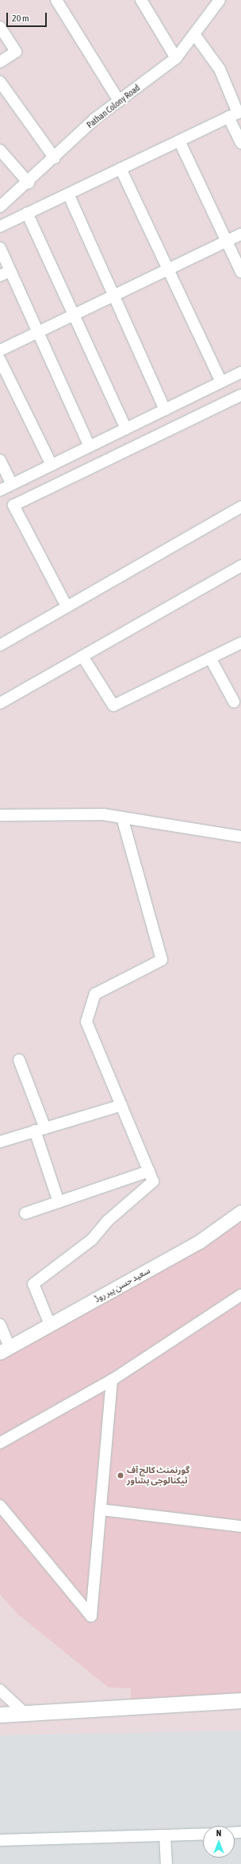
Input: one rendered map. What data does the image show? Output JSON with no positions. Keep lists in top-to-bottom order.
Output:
{
  "streets": {
    "street": ["Pathan Colony Road", "سعید حسن پیر روڈ"]
  },
  "places": ["گورنمنٹ کالج آف ٹیکنالوجی پشاور"],
  "scale_bar": "20 m",
  "north": "top"
}
